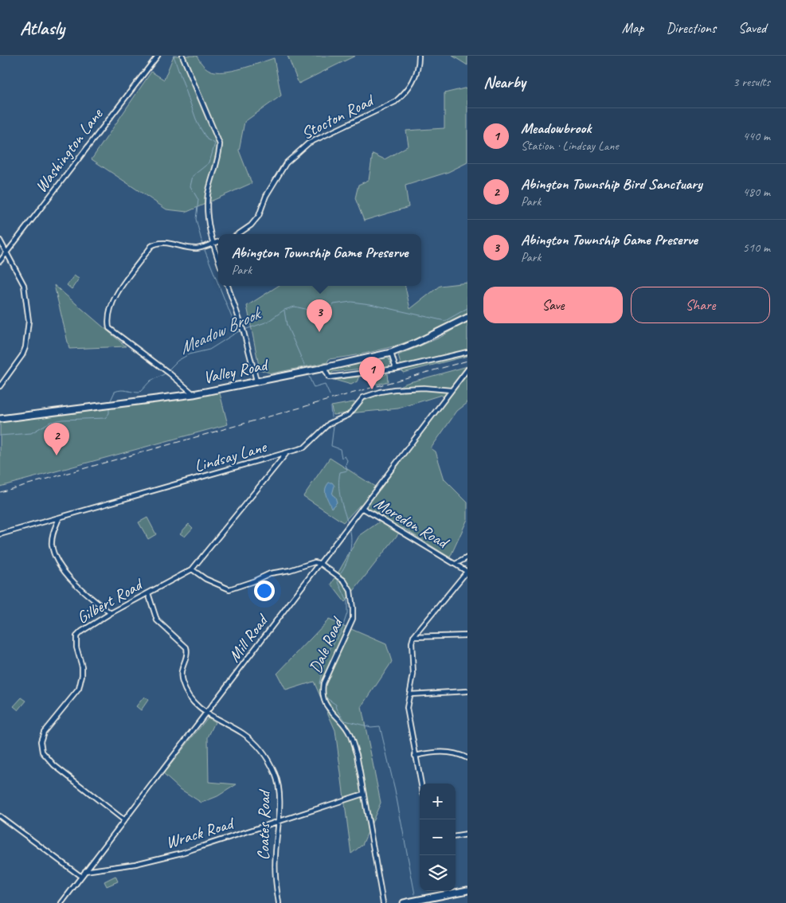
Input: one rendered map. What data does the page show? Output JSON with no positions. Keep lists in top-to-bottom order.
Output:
{
  "streets": {
    "main road": ["Valley Road"],
    "street": [
      "Stocton Road",
      "Washington Lane",
      "Lindsay Lane",
      "Moredon Road",
      "Gilbert Road",
      "Mill Road",
      "Dale Road",
      "Coates Road",
      "Wrack Road"
    ]
  },
  "crossings": [
    ["Lindsay Lane", "Gilbert Road"],
    ["Lindsay Lane", "Mill Road"],
    ["Moredon Road", "Mill Road"],
    ["Gilbert Road", "Mill Road"],
    ["Gilbert Road", "Coates Road"],
    ["Mill Road", "Dale Road"],
    ["Mill Road", "Coates Road"],
    ["Mill Road", "Wrack Road"],
    ["Dale Road", "Wrack Road"],
    ["Coates Road", "Wrack Road"]
  ],
  "water": ["Meadow Brook"],
  "page": {
    "header": "Atlasly",
    "nav": ["Map", "Directions", "Saved"],
    "heading": ["Nearby", "3 results"],
    "list": [
      {
        "mark": "1",
        "name": "Meadowbrook",
        "note": "Station · Lindsay Lane",
        "value": "440 m"
      },
      {
        "mark": "2",
        "name": "Abington Township Bird Sanctuary",
        "note": "Park",
        "value": "480 m"
      },
      {
        "mark": "3",
        "name": "Abington Township Game Preserve",
        "note": "Park",
        "value": "510 m"
      }
    ],
    "popup": ["Abington Township Game Preserve", "Park"],
    "buttons": ["Save", "Share"],
    "pins": ["3", "1", "2"],
    "map_buttons": ["+", "−"]
  }
}
